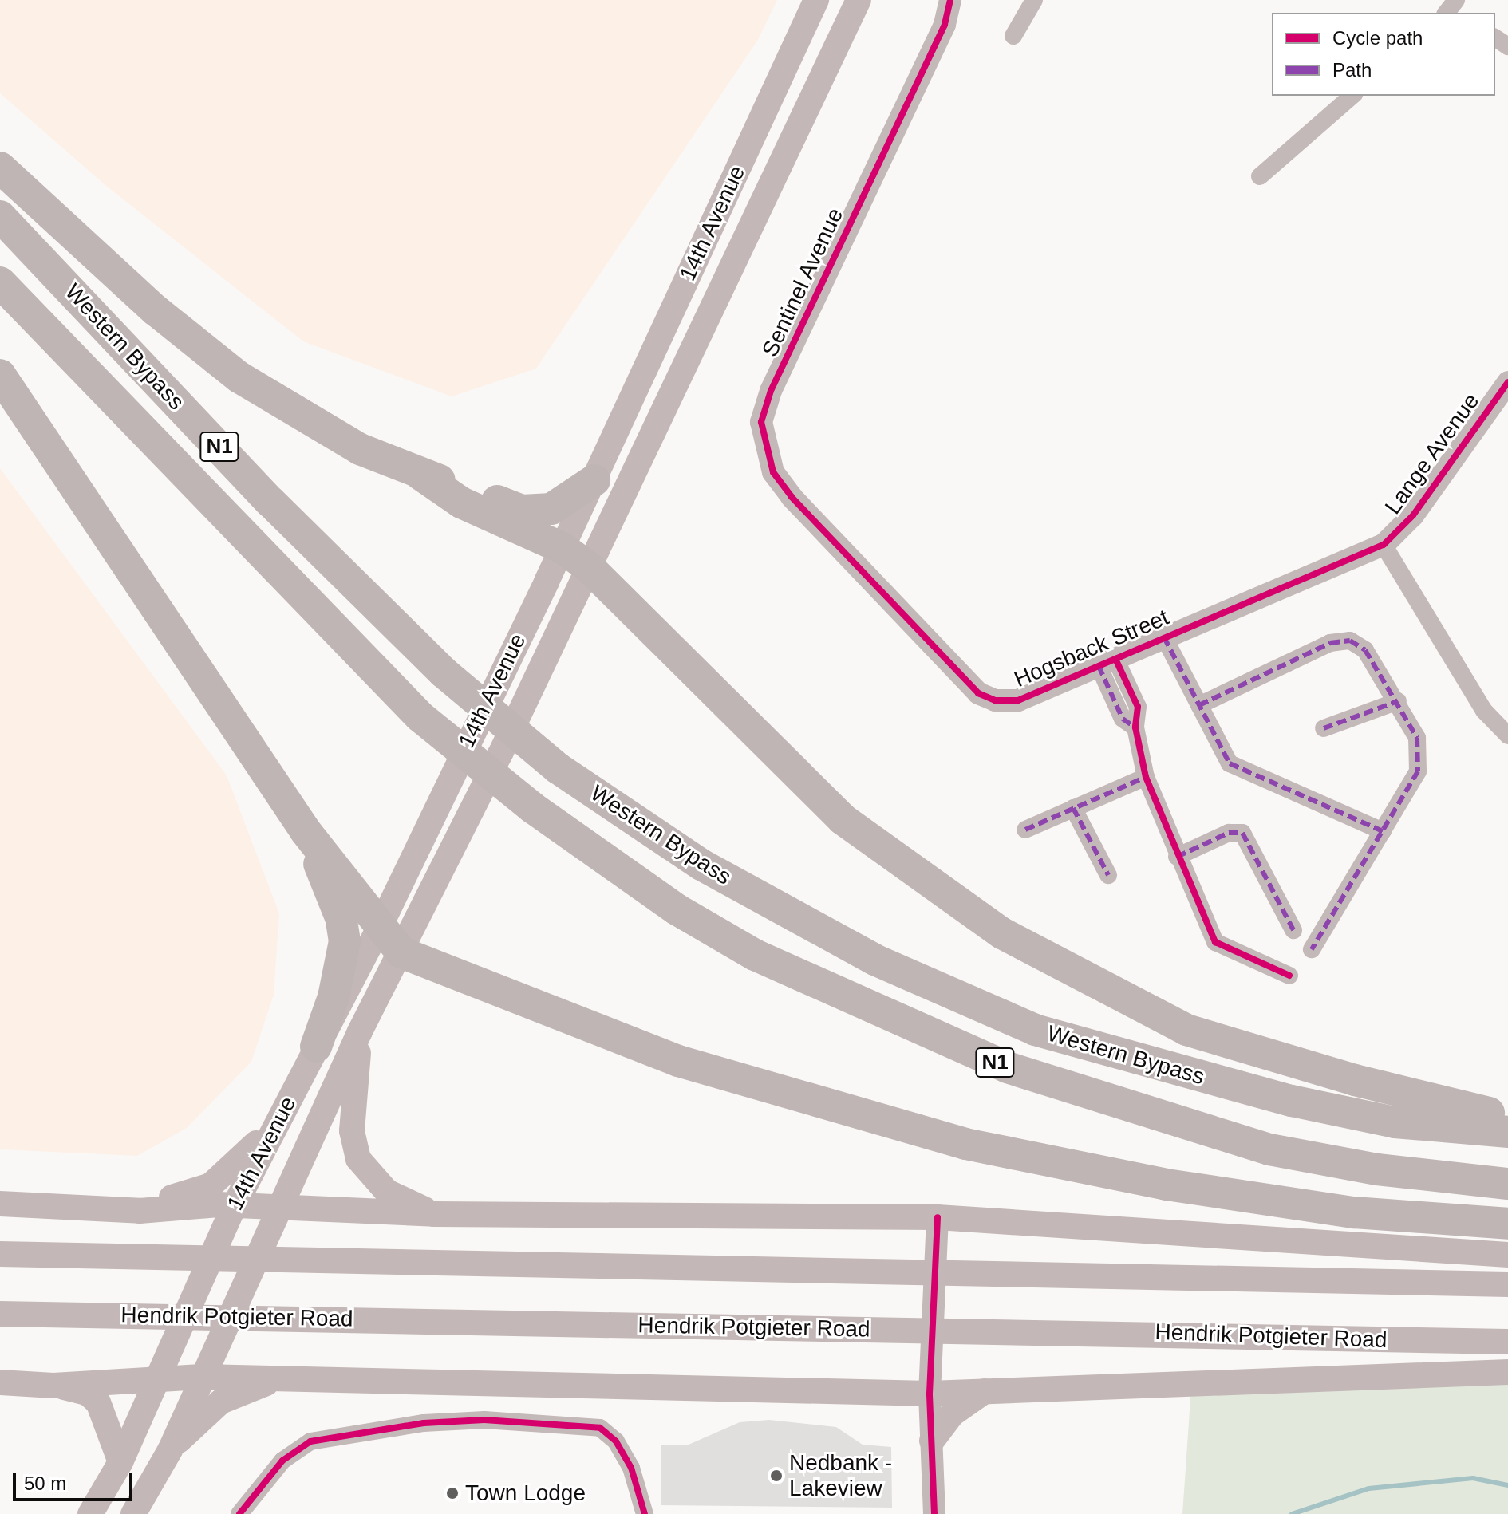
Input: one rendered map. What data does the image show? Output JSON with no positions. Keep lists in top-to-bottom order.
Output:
{
  "streets": {
    "highway": ["Western Bypass", "N1"],
    "main road": ["14th Avenue", "Hendrik Potgieter Road"],
    "street": ["Sentinel Avenue", "Lange Avenue", "Hogsback Street"]
  },
  "crossings": [
    ["Sentinel Avenue", "Hogsback Street"],
    ["Lange Avenue", "Hogsback Street"]
  ],
  "places": ["Nedbank - Lakeview", "Town Lodge"],
  "legend": ["Cycle path", "Path"],
  "scale_bar": "50 m"
}
